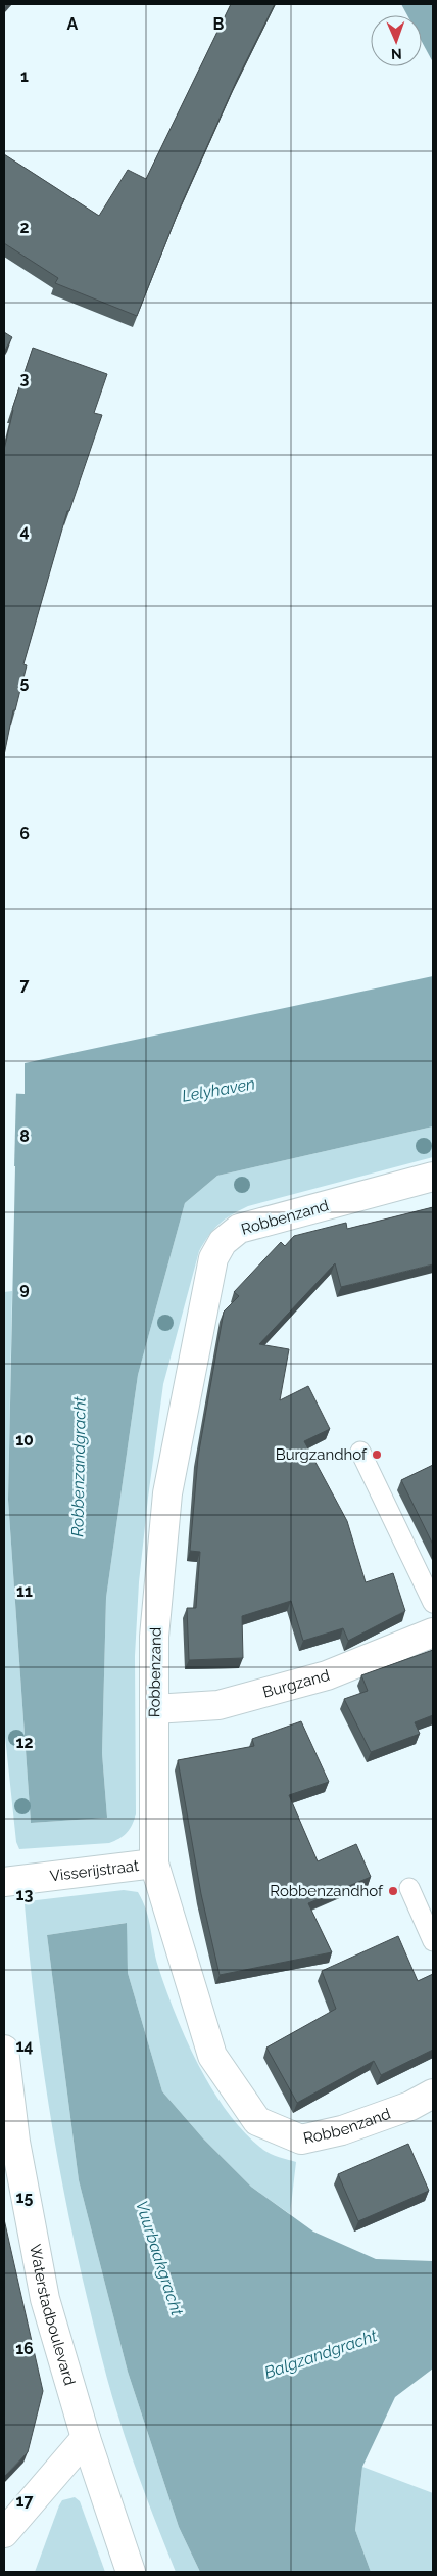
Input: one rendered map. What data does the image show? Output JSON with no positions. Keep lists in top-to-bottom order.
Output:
{
  "streets": {
    "street": [
      "Robbenzand",
      "Burgzand",
      "Visserijstraat",
      "Waterstadboulevard"
    ]
  },
  "crossings": [
    ["Robbenzand", "Burgzand"],
    ["Robbenzand", "Visserijstraat"]
  ],
  "water": [
    "Lelyhaven",
    "Robbenzandgracht",
    "Vuurbaakgracht",
    "Balgzandgracht"
  ],
  "places": ["Burgzandhof", "Robbenzandhof"],
  "north": "bottom",
  "grid": {
    "columns": ["A", "B"],
    "rows": [
      "1",
      "2",
      "3",
      "4",
      "5",
      "6",
      "7",
      "8",
      "9",
      "10",
      "11",
      "12",
      "13",
      "14",
      "15",
      "16",
      "17"
    ]
  }
}
